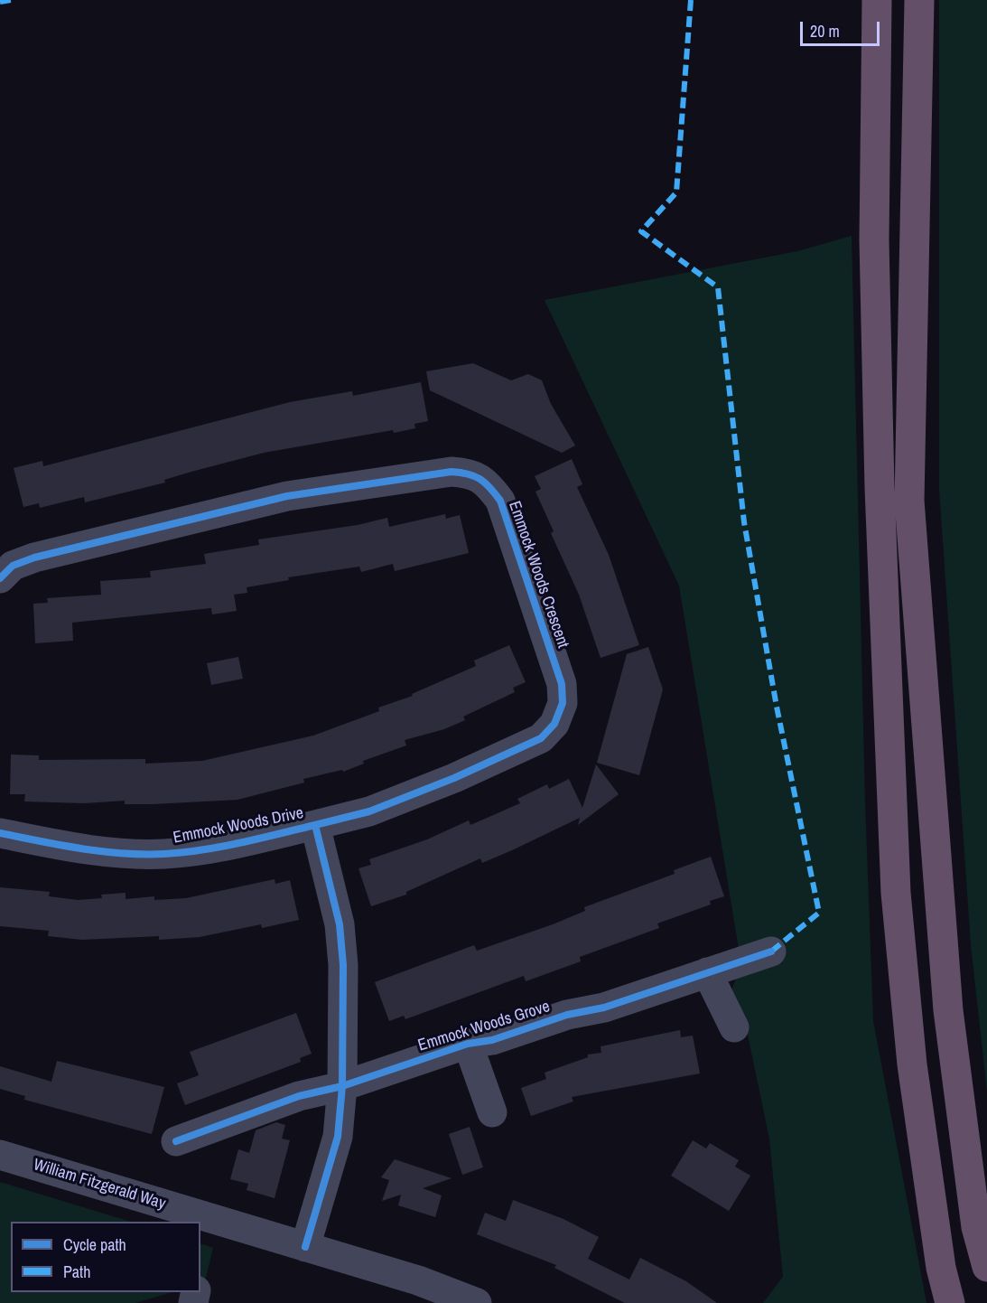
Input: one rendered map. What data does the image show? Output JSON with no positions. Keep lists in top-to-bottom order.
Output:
{
  "streets": {
    "street": [
      "Emmock Woods Crescent",
      "Emmock Woods Drive",
      "Emmock Woods Grove",
      "William Fitzgerald Way"
    ]
  },
  "crossings": [
    ["Emmock Woods Crescent", "Emmock Woods Drive"],
    ["Emmock Woods Drive", "Emmock Woods Grove"],
    ["Emmock Woods Drive", "William Fitzgerald Way"]
  ],
  "legend": ["Cycle path", "Path"],
  "scale_bar": "20 m"
}
